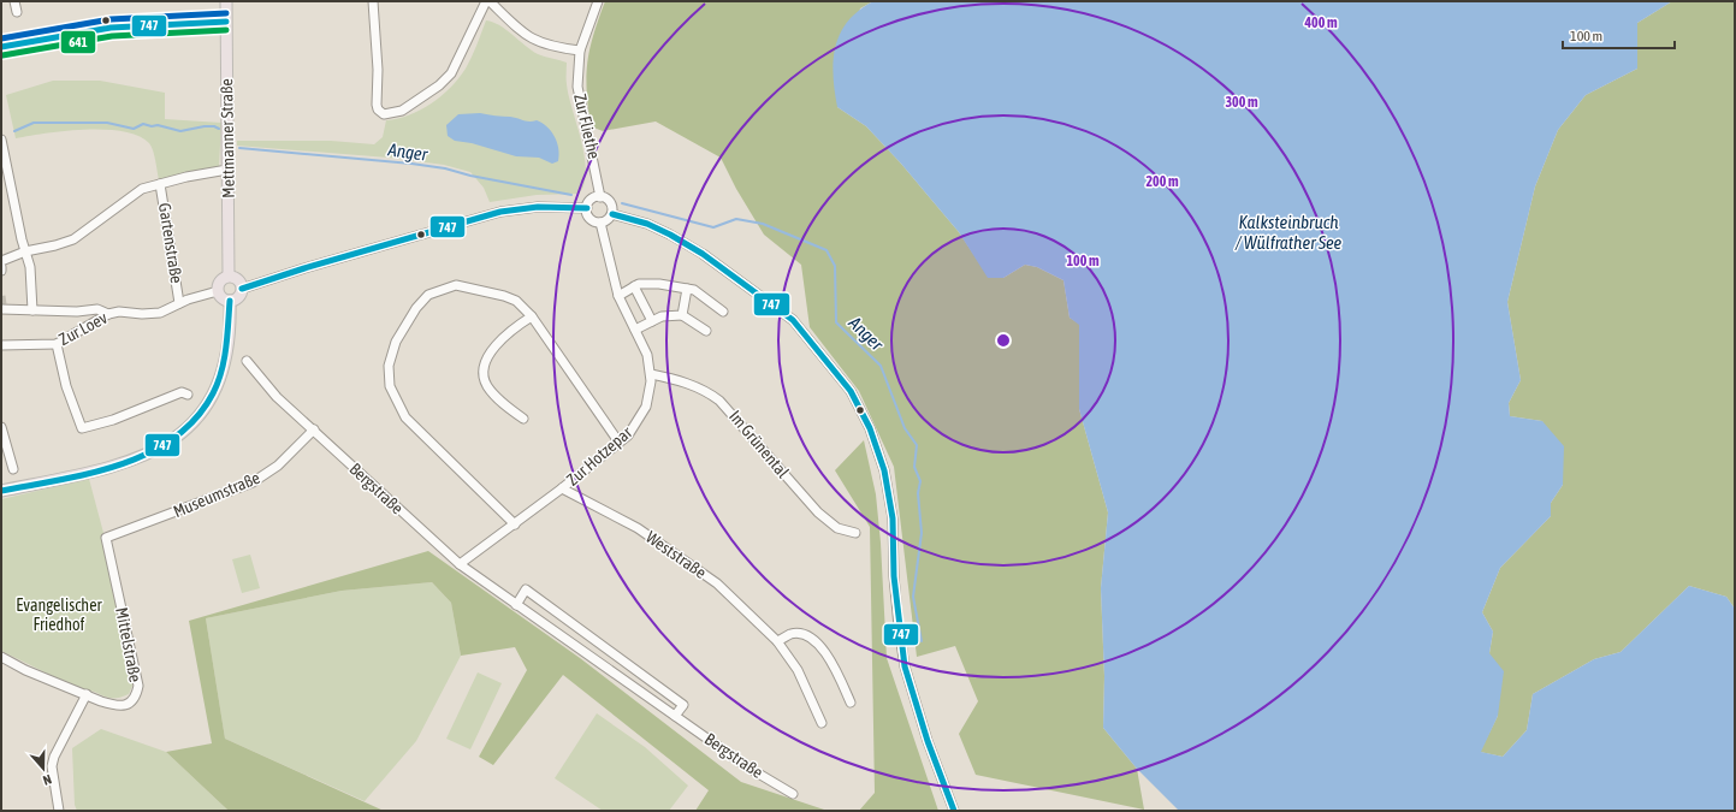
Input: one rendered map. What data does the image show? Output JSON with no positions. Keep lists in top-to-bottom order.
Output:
{
  "streets": {
    "main road": ["Mettmanner Straße"],
    "street": [
      "Zur Fliethe",
      "Gartenstraße",
      "Zur Loev",
      "Im Grünental",
      "Zur Hotzepar",
      "Bergstraße",
      "Museumstraße",
      "Weststraße",
      "Mittelstraße"
    ]
  },
  "crossings": [
    ["Zur Fliethe", "Zur Hotzepar"],
    ["Mettmanner Straße", "Zur Loev"],
    ["Gartenstraße", "Zur Loev"],
    ["Im Grünental", "Zur Hotzepar"],
    ["Zur Hotzepar", "Bergstraße"],
    ["Zur Hotzepar", "Weststraße"],
    ["Bergstraße", "Museumstraße"],
    ["Museumstraße", "Mittelstraße"]
  ],
  "water": ["Anger", "Kalksteinbruch / Wülfrather See"],
  "parks": ["Evangelischer Friedhof"],
  "lines": ["transit line 747", "transit line 641"],
  "scale_bar": "100 m",
  "north": "bottom",
  "rings": [
    "400 m",
    "300 m",
    "200 m",
    "100 m"
  ]
}
